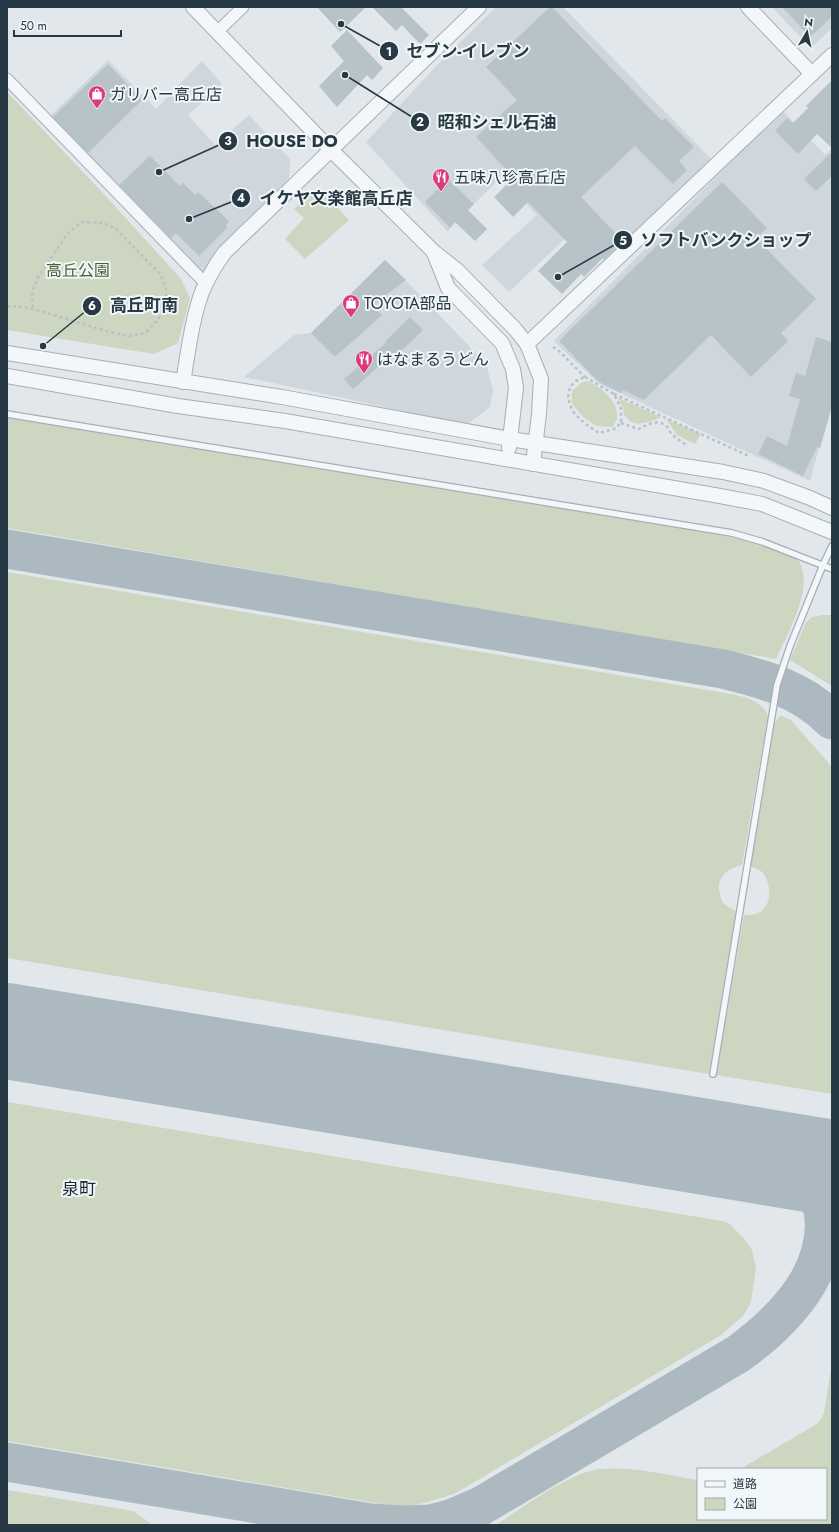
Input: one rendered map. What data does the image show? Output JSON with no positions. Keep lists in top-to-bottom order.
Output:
{
  "districts": ["泉町"],
  "parks": ["高丘公園"],
  "places": {
    "other": [
      "セブン-イレブン",
      "昭和シェル石油",
      "HOUSE DO",
      "イケヤ文楽館高丘店",
      "ソフトバンクショップ",
      "高丘町南"
    ],
    "shop": ["ガリバー高丘店", "TOYOTA部品"],
    "restaurant": ["五味八珍高丘店", "はなまるうどん"]
  },
  "legend": ["道路", "公園"],
  "scale_bar": "50 m",
  "north": "top"
}
